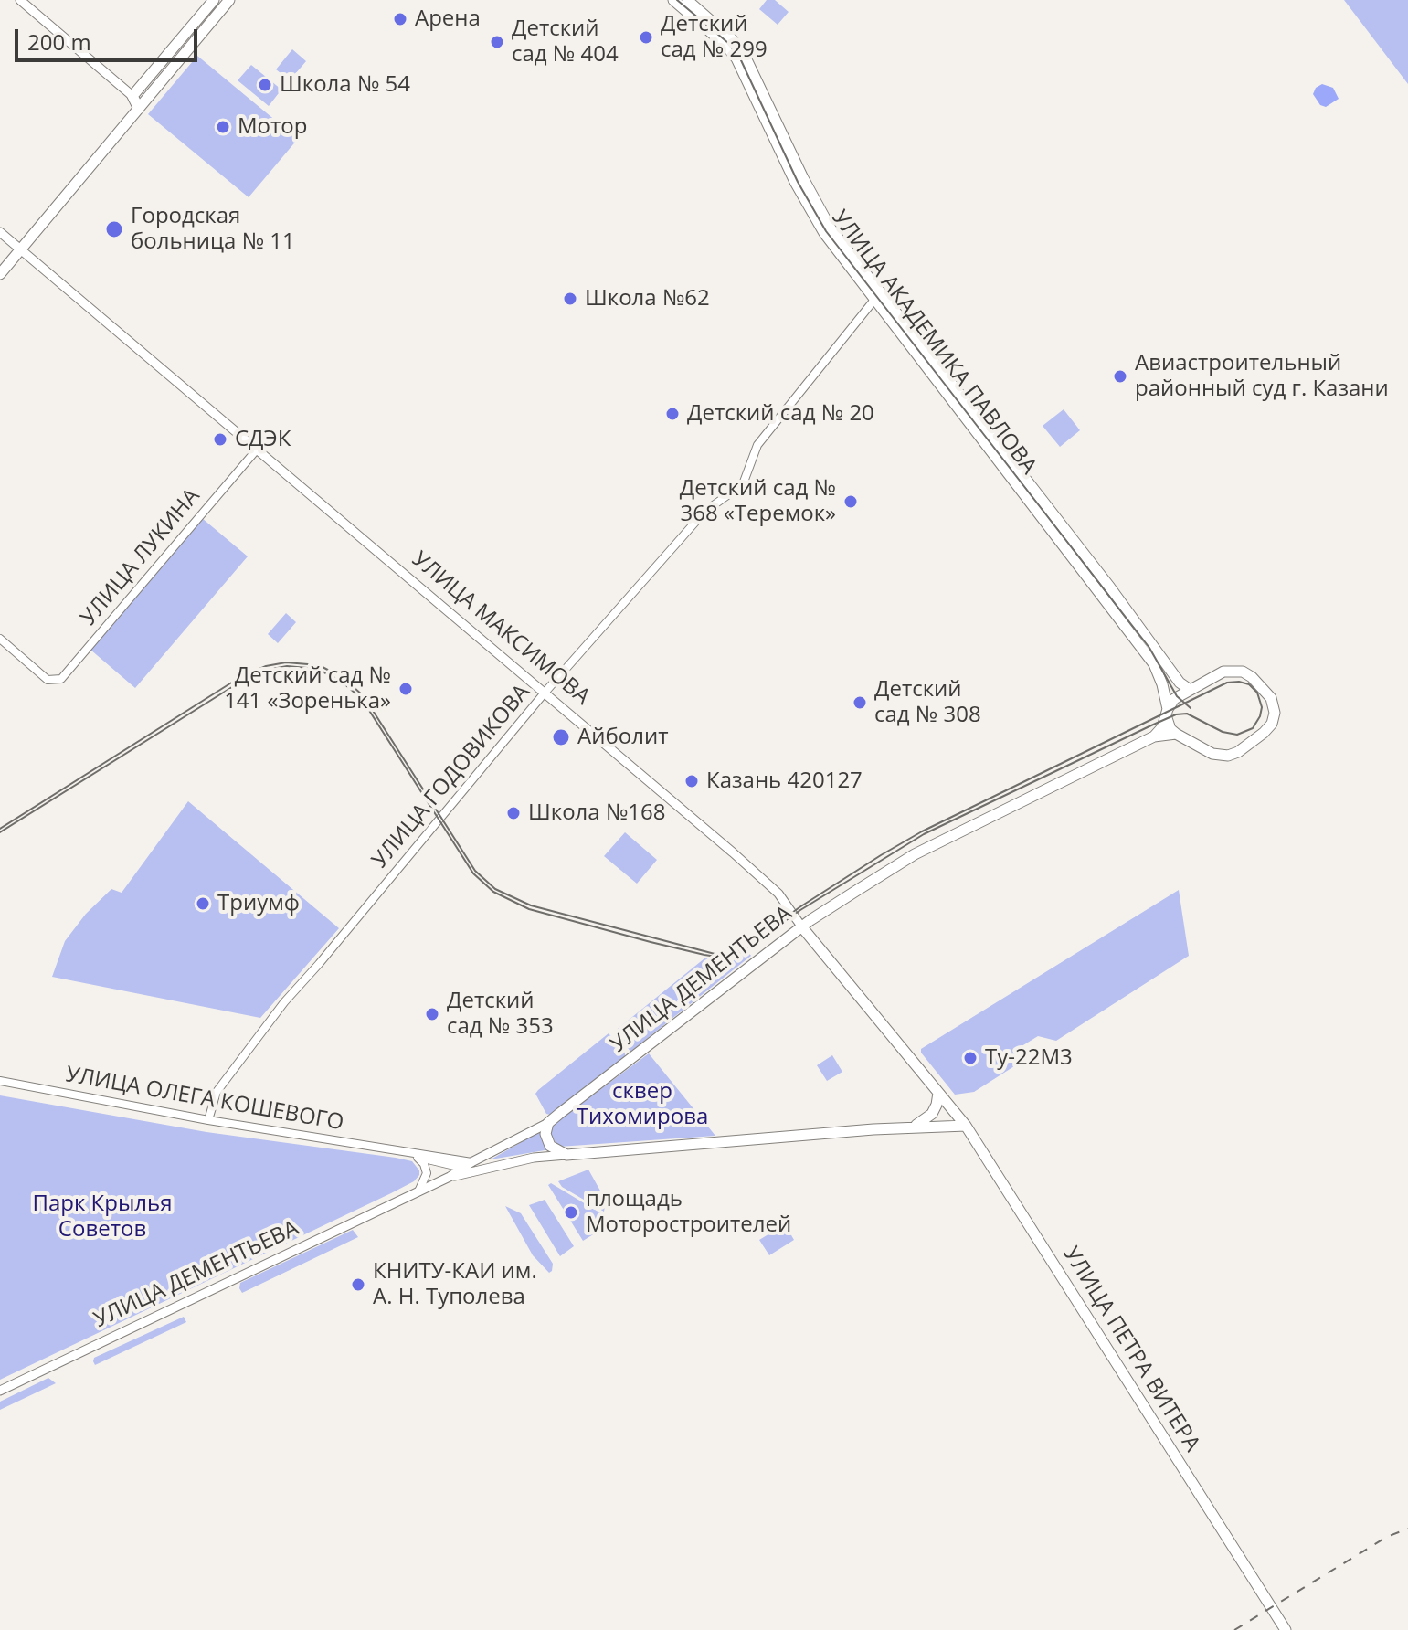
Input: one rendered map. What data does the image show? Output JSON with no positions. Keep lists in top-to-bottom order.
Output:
{
  "streets": {
    "main road": [
      "УЛИЦА АКАДЕМИКА ПАВЛОВА",
      "УЛИЦА МАКСИМОВА",
      "УЛИЦА ДЕМЕНТЬЕВА",
      "УЛИЦА ОЛЕГА КОШЕВОГО",
      "УЛИЦА ПЕТРА ВИТЕРА"
    ],
    "street": ["УЛИЦА ЛУКИНА", "УЛИЦА ГОДОВИКОВА"]
  },
  "crossings": [
    ["УЛИЦА АКАДЕМИКА ПАВЛОВА", "УЛИЦА ГОДОВИКОВА"],
    ["УЛИЦА АКАДЕМИКА ПАВЛОВА", "УЛИЦА ДЕМЕНТЬЕВА"],
    ["УЛИЦА ЛУКИНА", "УЛИЦА МАКСИМОВА"],
    ["УЛИЦА МАКСИМОВА", "УЛИЦА ГОДОВИКОВА"],
    ["УЛИЦА МАКСИМОВА", "УЛИЦА ДЕМЕНТЬЕВА"],
    ["УЛИЦА МАКСИМОВА", "УЛИЦА ПЕТРА ВИТЕРА"],
    ["УЛИЦА ГОДОВИКОВА", "УЛИЦА ОЛЕГА КОШЕВОГО"],
    ["УЛИЦА ДЕМЕНТЬЕВА", "УЛИЦА ОЛЕГА КОШЕВОГО"]
  ],
  "parks": ["сквер Тихомирова", "Парк Крылья Советов"],
  "places": [
    "Арена",
    "Детский сад № 299",
    "Детский сад № 404",
    "Школа № 54",
    "Мотор",
    "Городская больница № 11",
    "Школа №62",
    "Авиастроительный районный суд г. Казани",
    "Детский сад № 20",
    "СДЭК",
    "Детский сад № 368 «Теремок»",
    "Детский сад № 141 «Зоренька»",
    "Детский сад № 308",
    "Айболит",
    "Казань 420127",
    "Школа №168",
    "Триумф",
    "Детский сад № 353",
    "Ту-22М3",
    "площадь Моторостроителей",
    "КНИТУ-КАИ им. А. Н. Туполева"
  ],
  "scale_bar": "200 m"
}
